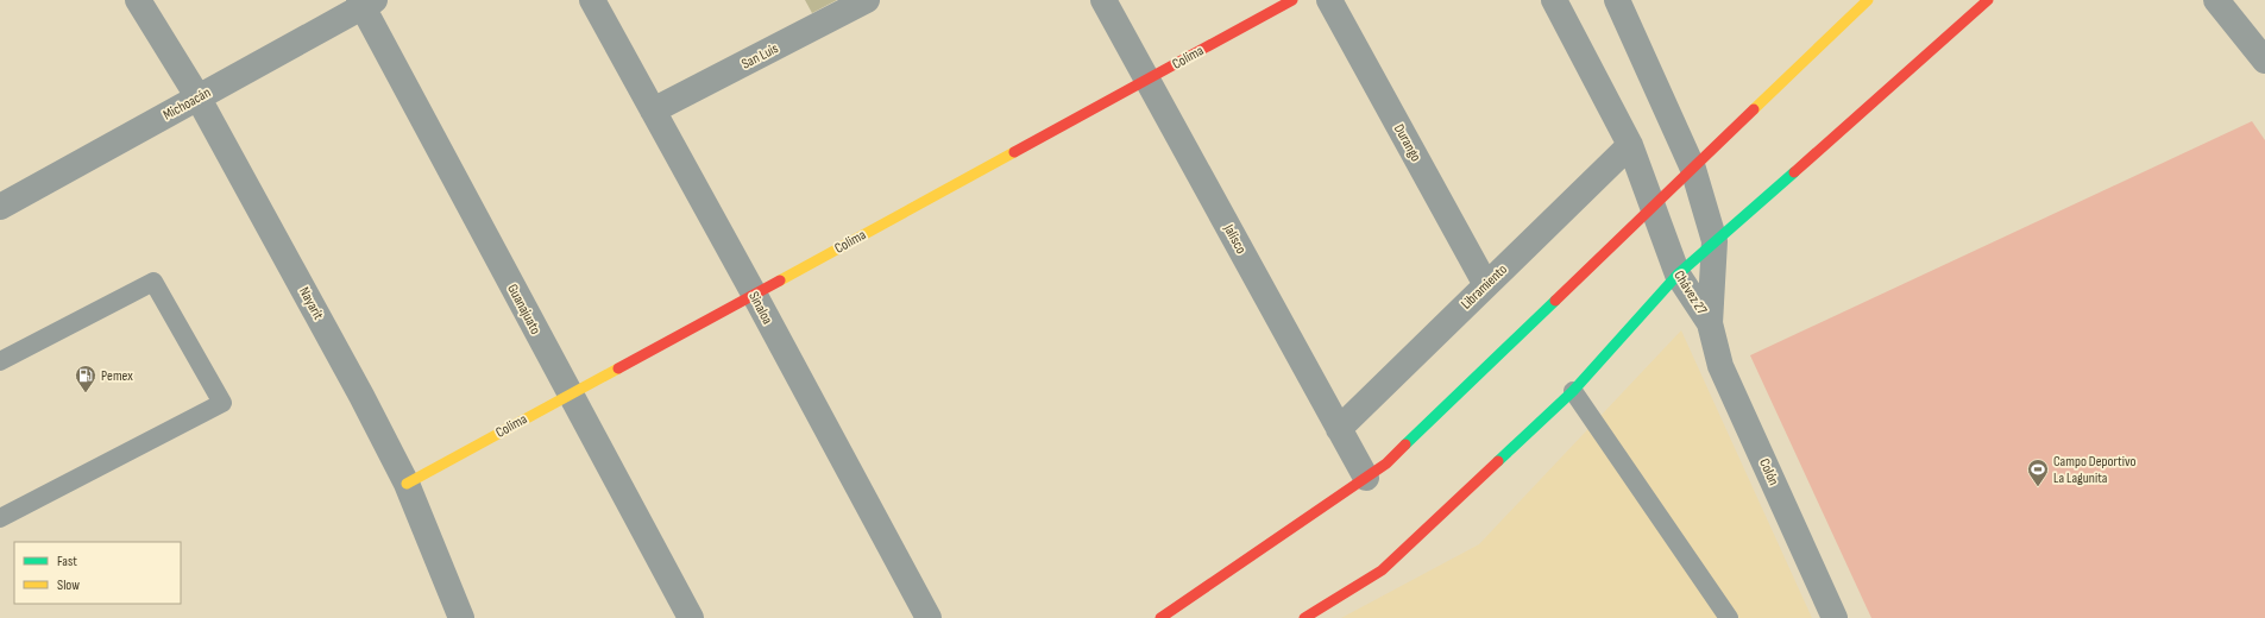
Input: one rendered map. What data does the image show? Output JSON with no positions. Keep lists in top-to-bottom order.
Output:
{
  "streets": {
    "street": [
      "San Luis",
      "Colima",
      "Michoacán",
      "Durango",
      "Jalisco",
      "Libramiento",
      "Chávez 27",
      "Nayarit",
      "Sinaloa",
      "Guanajuato",
      "Colón"
    ]
  },
  "crossings": [
    ["San Luis", "Sinaloa"],
    ["Colima", "Jalisco"],
    ["Colima", "Nayarit"],
    ["Colima", "Sinaloa"],
    ["Colima", "Guanajuato"],
    ["Michoacán", "Nayarit"],
    ["Michoacán", "Guanajuato"],
    ["Durango", "Libramiento"],
    ["Jalisco", "Libramiento"],
    ["Libramiento", "Chávez 27"],
    ["Chávez 27", "Colón"]
  ],
  "places": {
    "fuel station": ["Pemex"],
    "sports": ["Campo Deportivo La Lagunita"]
  },
  "legend": ["Fast", "Slow"]
}
